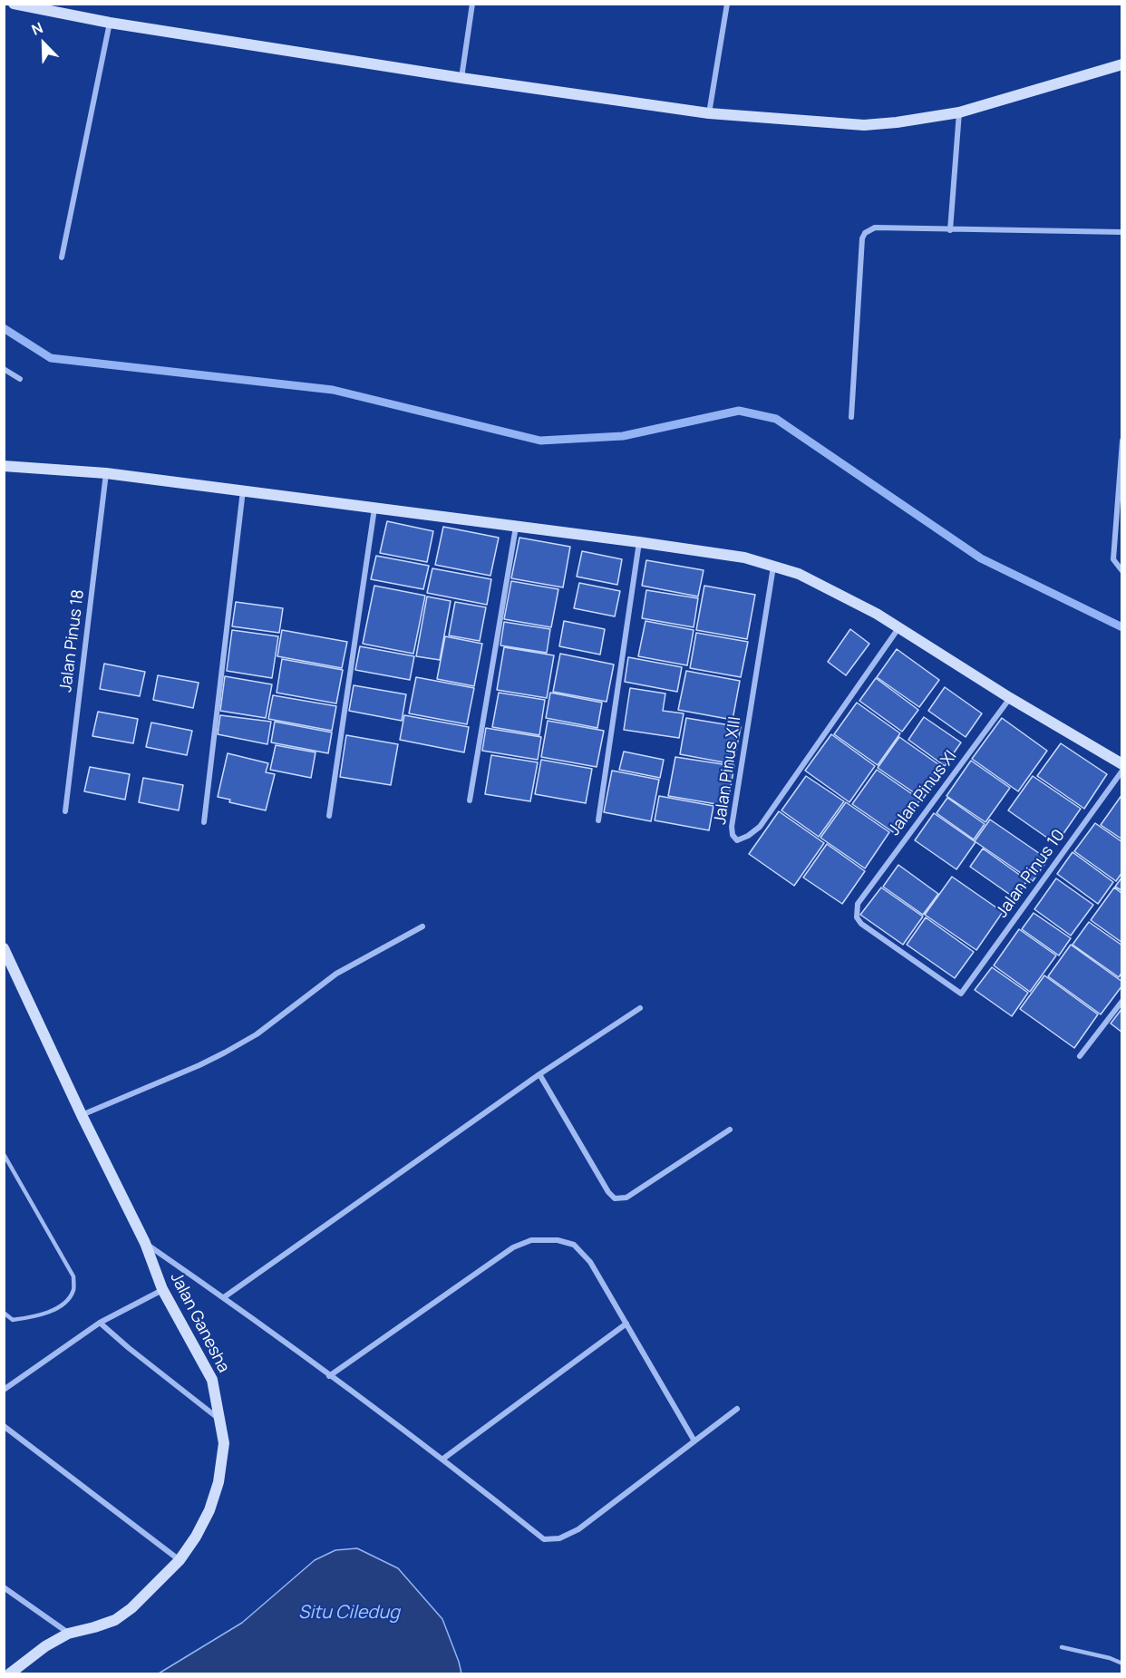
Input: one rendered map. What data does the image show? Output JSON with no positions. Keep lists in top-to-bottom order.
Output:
{
  "streets": {
    "street": [
      "Jalan Pinus 18",
      "Jalan Pinus XIII",
      "Jalan Pinus XI",
      "Jalan Pinus 10",
      "Jalan Ganesha"
    ]
  },
  "crossings": [
    ["Jalan Pinus XI", "Jalan Pinus 10"]
  ],
  "water": ["Situ Ciledug"],
  "north": "top left"
}
